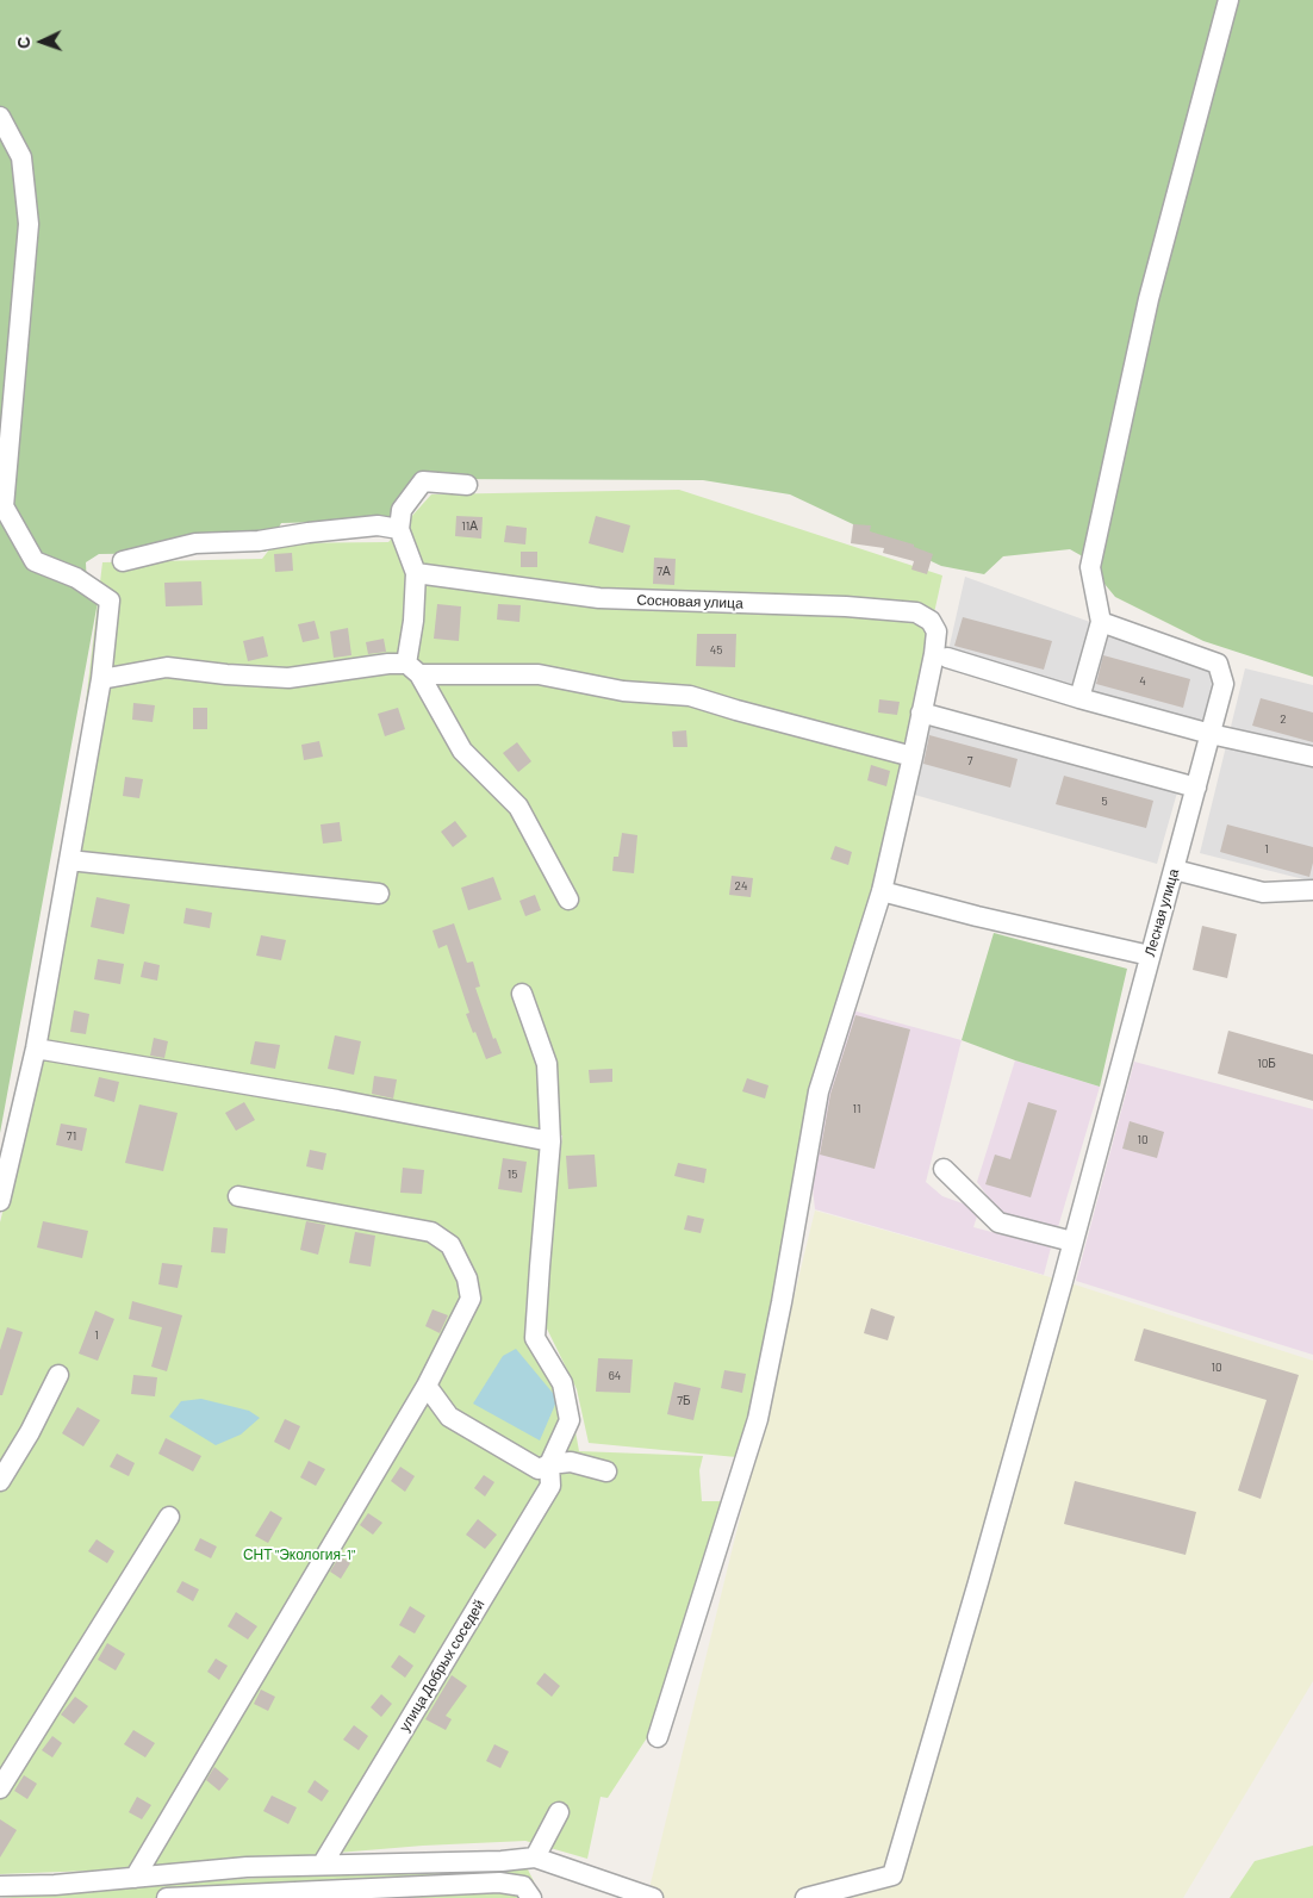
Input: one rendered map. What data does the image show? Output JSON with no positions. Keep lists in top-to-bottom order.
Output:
{
  "streets": {
    "street": ["Сосновая улица", "Лесная улица", "улица Добрых соседей"]
  },
  "parks": ["СНТ \"Экология-1\""],
  "house_numbers": [
    "11А",
    "7А",
    "45",
    "4",
    "2",
    "7",
    "5",
    "1",
    "24",
    "10Б",
    "11",
    "71",
    "10",
    "15",
    "1",
    "10",
    "64",
    "7Б"
  ],
  "north": "left"
}
